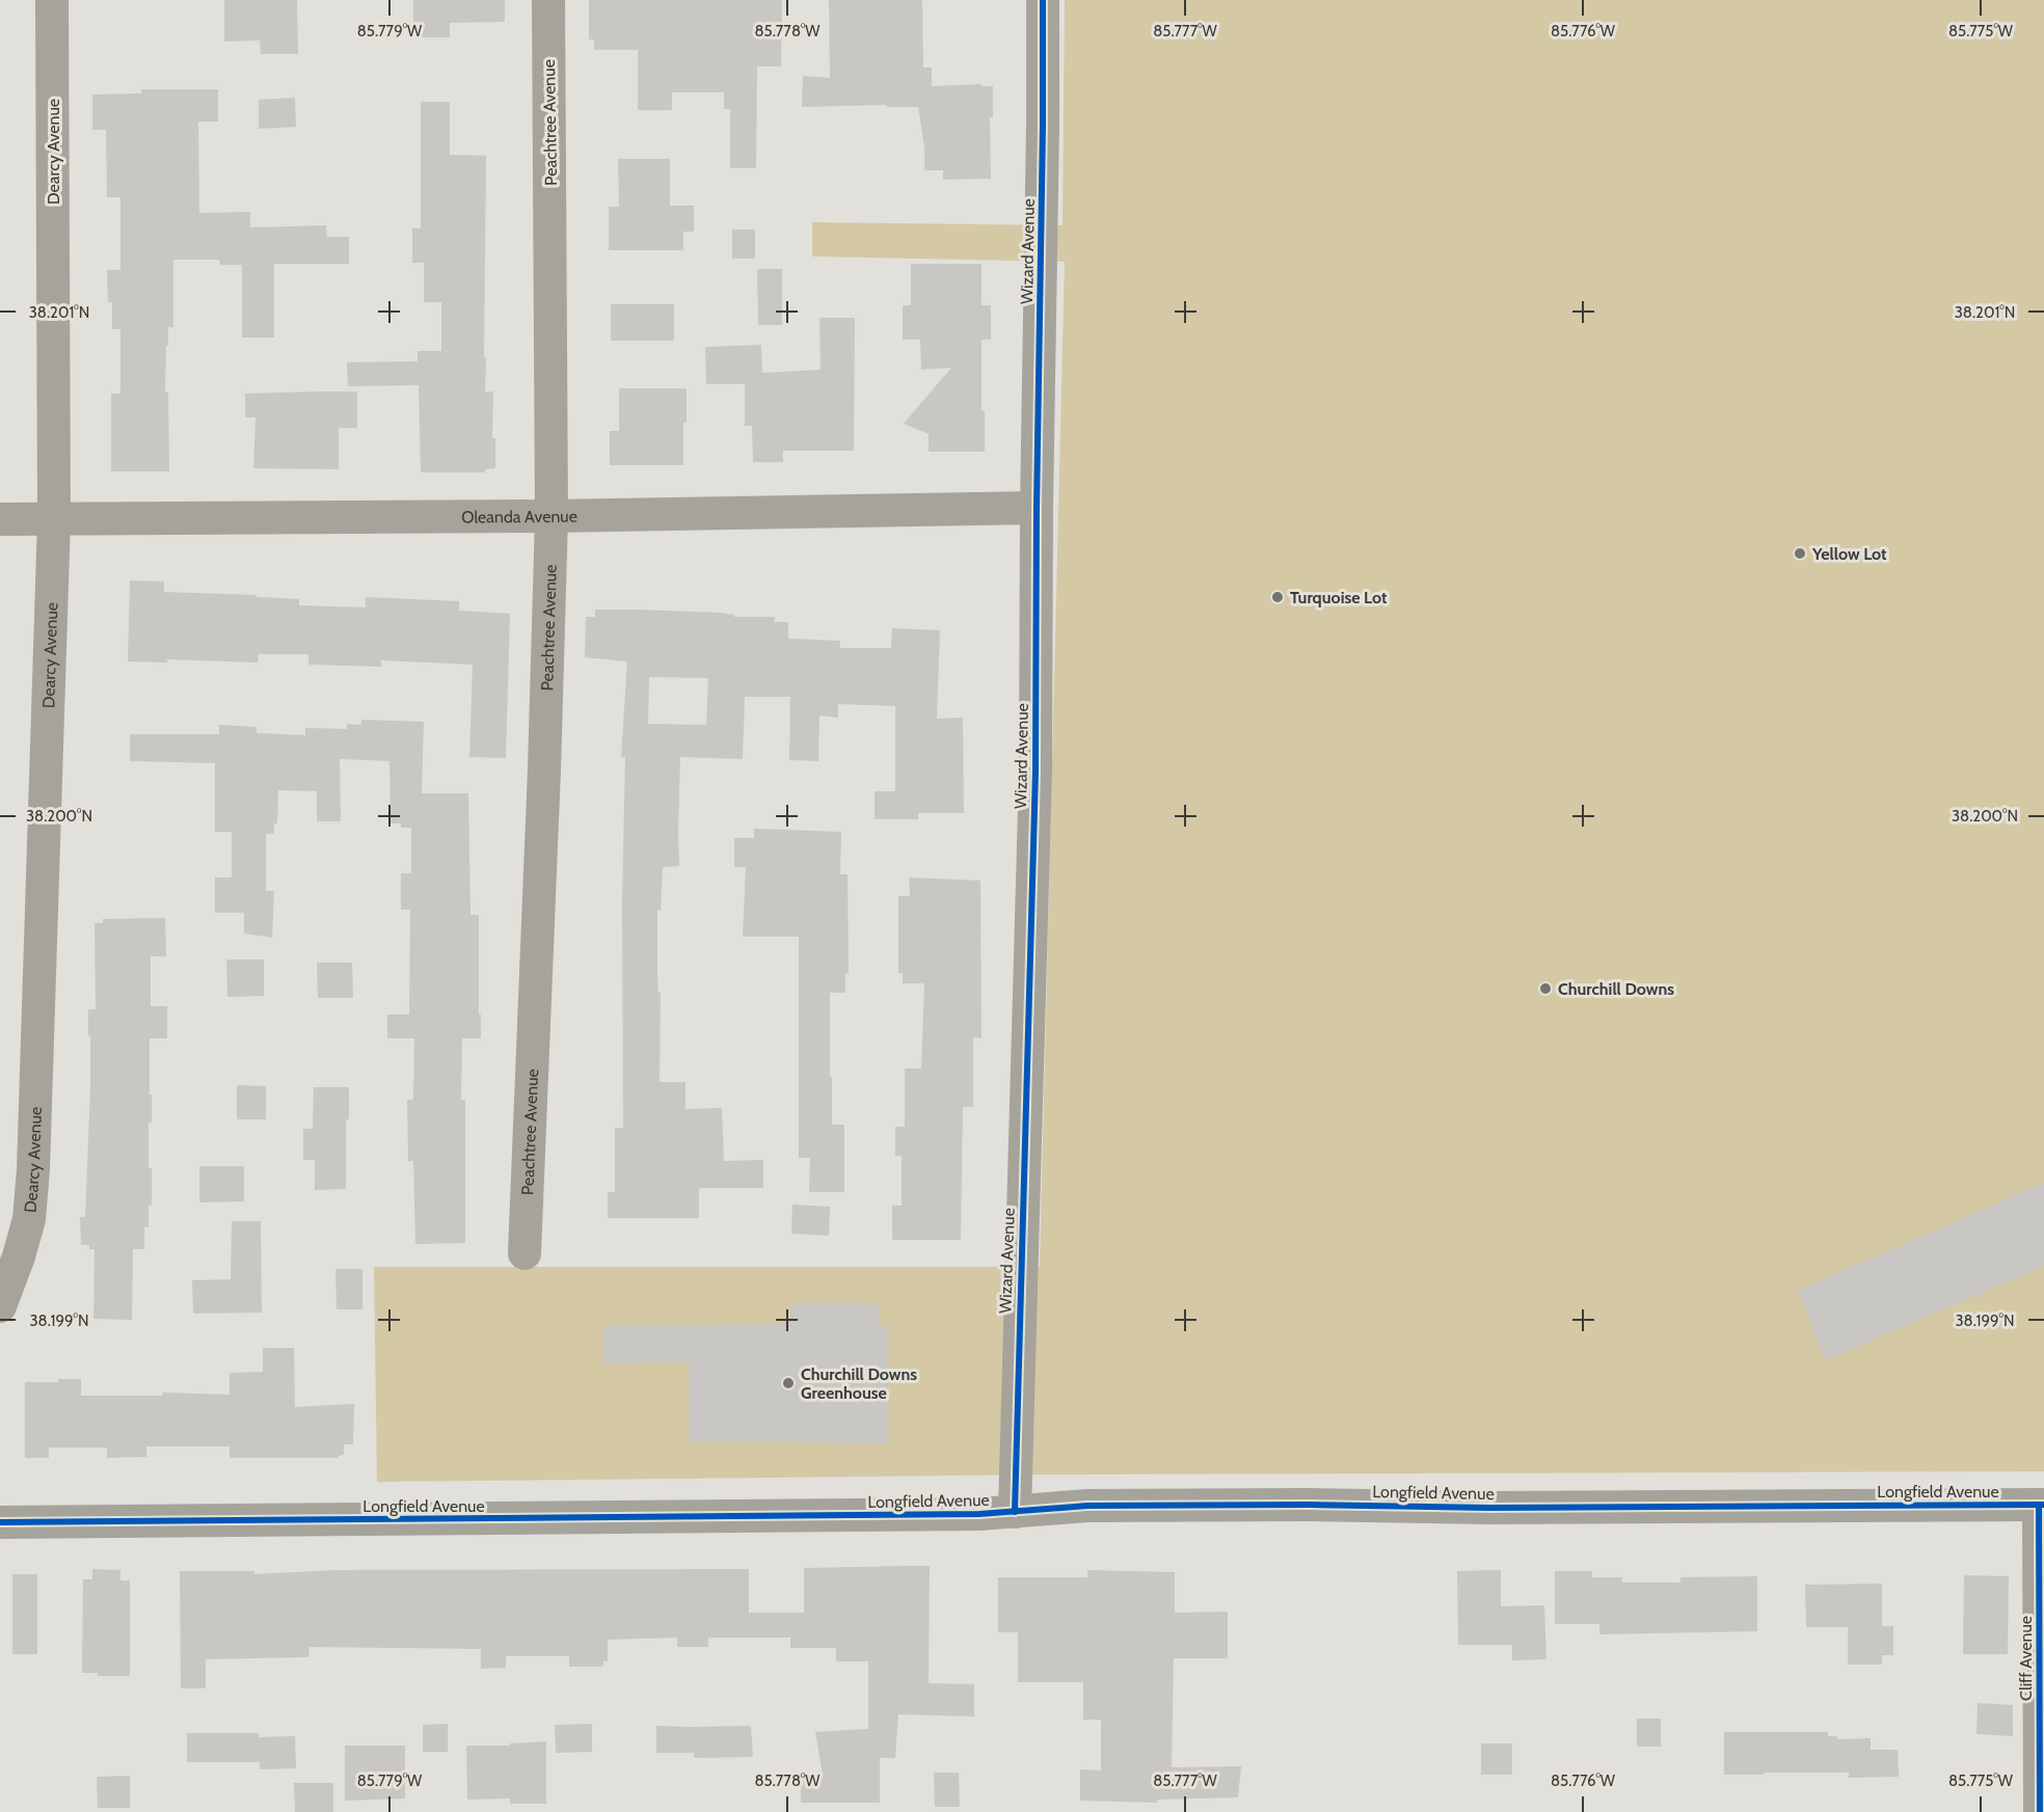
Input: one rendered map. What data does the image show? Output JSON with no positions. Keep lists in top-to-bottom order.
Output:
{
  "streets": {
    "street": [
      "Peachtree Avenue",
      "Dearcy Avenue",
      "Wizard Avenue",
      "Oleanda Avenue",
      "Longfield Avenue",
      "Cliff Avenue"
    ]
  },
  "crossings": [
    ["Peachtree Avenue", "Oleanda Avenue"],
    ["Dearcy Avenue", "Oleanda Avenue"],
    ["Wizard Avenue", "Oleanda Avenue"],
    ["Wizard Avenue", "Longfield Avenue"],
    ["Longfield Avenue", "Cliff Avenue"]
  ],
  "places": [
    "Yellow Lot",
    "Turquoise Lot",
    "Churchill Downs",
    "Churchill Downs Greenhouse"
  ],
  "coordinates": [
    "85.779°W",
    "85.778°W",
    "85.777°W",
    "85.776°W",
    "85.775°W",
    "38.201°N",
    "38.200°N",
    "38.199°N"
  ]
}
